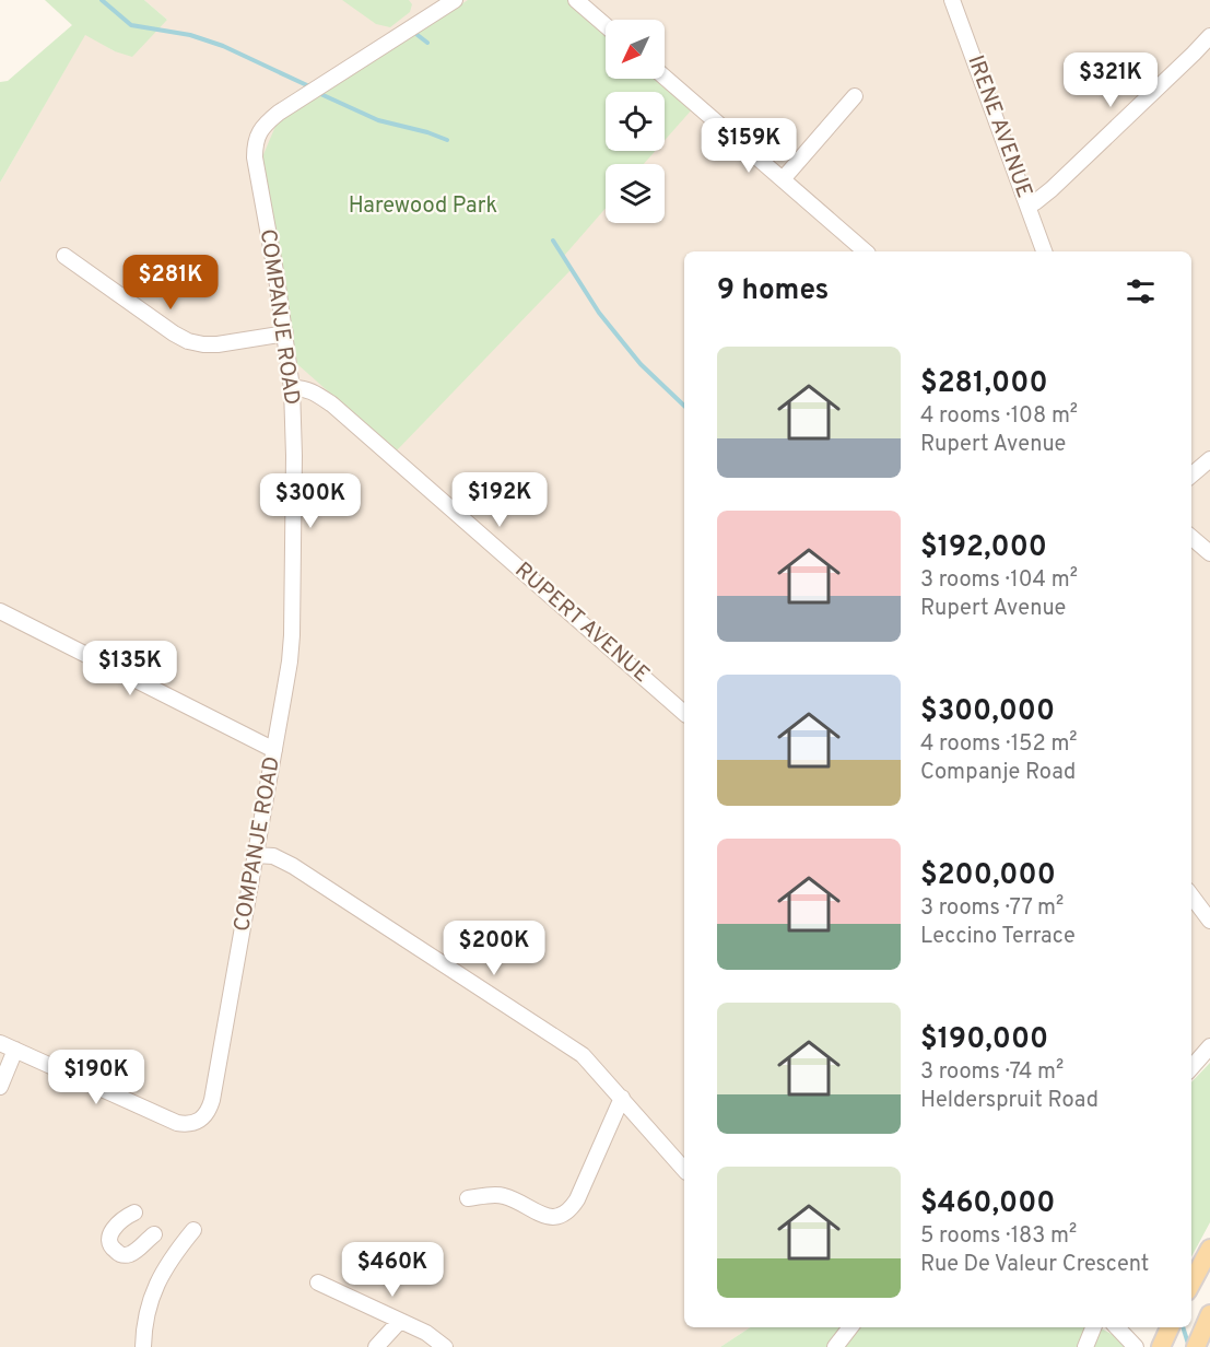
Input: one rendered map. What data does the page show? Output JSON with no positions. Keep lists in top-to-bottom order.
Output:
{
  "streets": {
    "street": ["IRENE AVENUE", "COMPANJE ROAD", "RUPERT AVENUE"]
  },
  "crossings": [
    ["COMPANJE ROAD", "RUPERT AVENUE"]
  ],
  "parks": ["Harewood Park"],
  "north": "bottom left",
  "page": {
    "price": [
      "$321K",
      "$159K",
      "$281K",
      "$192K",
      "$300K",
      "$135K",
      "$200K",
      "$190K",
      "$460K"
    ],
    "heading": "9 homes",
    "list": [
      {
        "name": "$281,000",
        "note": "4 rooms · 108 m² · Rupert Avenue"
      },
      {
        "name": "$192,000",
        "note": "3 rooms · 104 m² · Rupert Avenue"
      },
      {
        "name": "$300,000",
        "note": "4 rooms · 152 m² · Companje Road"
      },
      {
        "name": "$200,000",
        "note": "3 rooms · 77 m² · Leccino Terrace"
      },
      {
        "name": "$190,000",
        "note": "3 rooms · 74 m² · Helderspruit Road"
      },
      {
        "name": "$460,000",
        "note": "5 rooms · 183 m² · Rue De Valeur Crescent"
      }
    ]
  }
}
